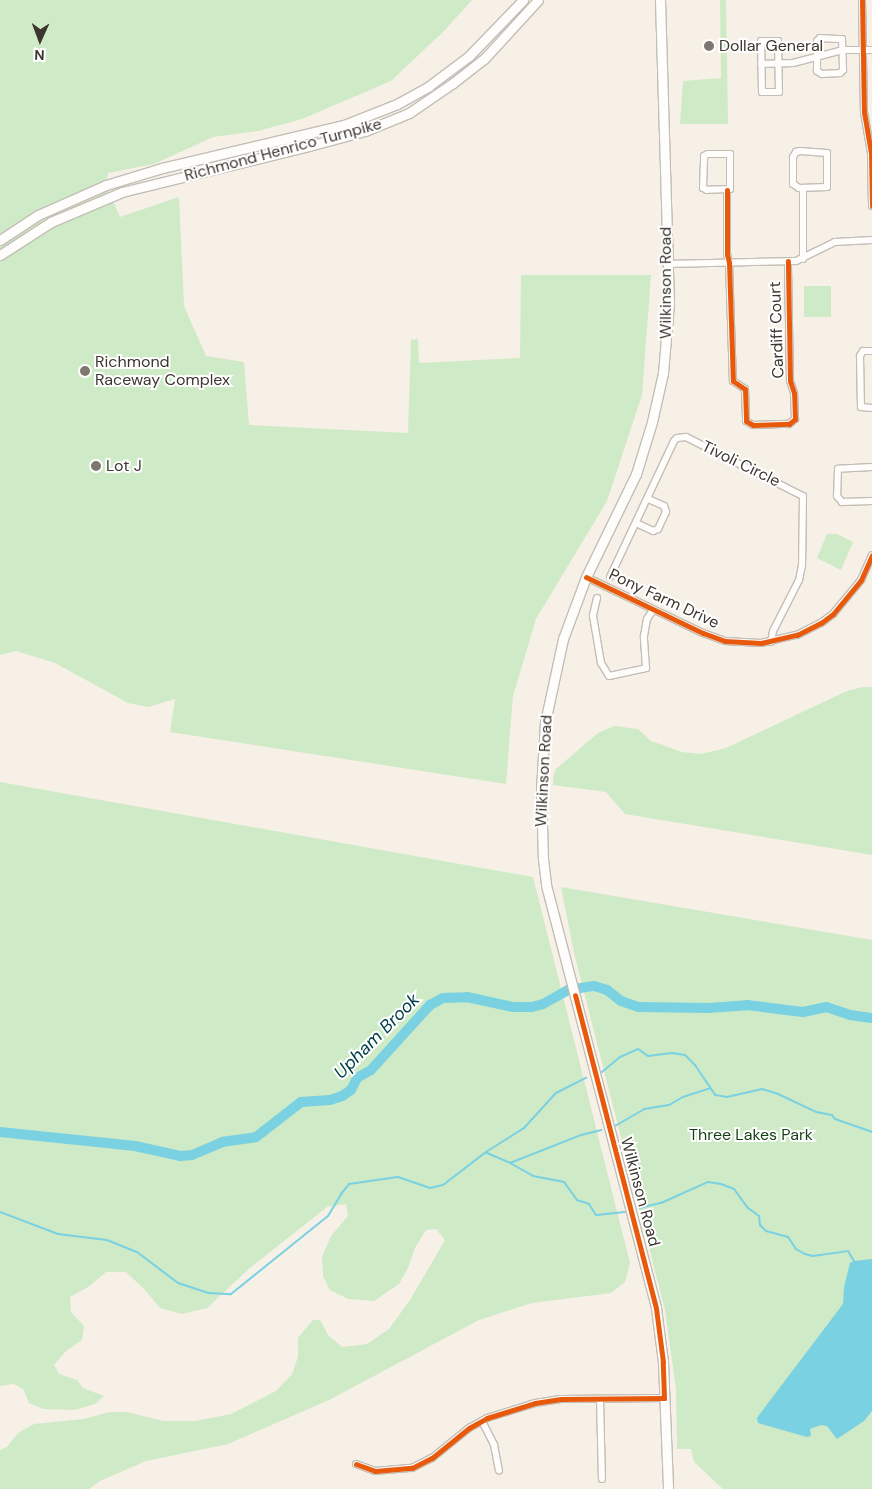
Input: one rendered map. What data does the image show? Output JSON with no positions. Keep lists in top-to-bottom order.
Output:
{
  "streets": {
    "main road": ["Richmond Henrico Turnpike", "Wilkinson Road"],
    "street": ["Cardiff Court", "Tivoli Circle", "Pony Farm Drive"]
  },
  "crossings": [
    ["Wilkinson Road", "Pony Farm Drive"],
    ["Tivoli Circle", "Pony Farm Drive"]
  ],
  "water": ["Upham Brook"],
  "parks": ["Three Lakes Park"],
  "places": ["Dollar General", "Richmond Raceway Complex", "Lot J"],
  "north": "bottom"
}
